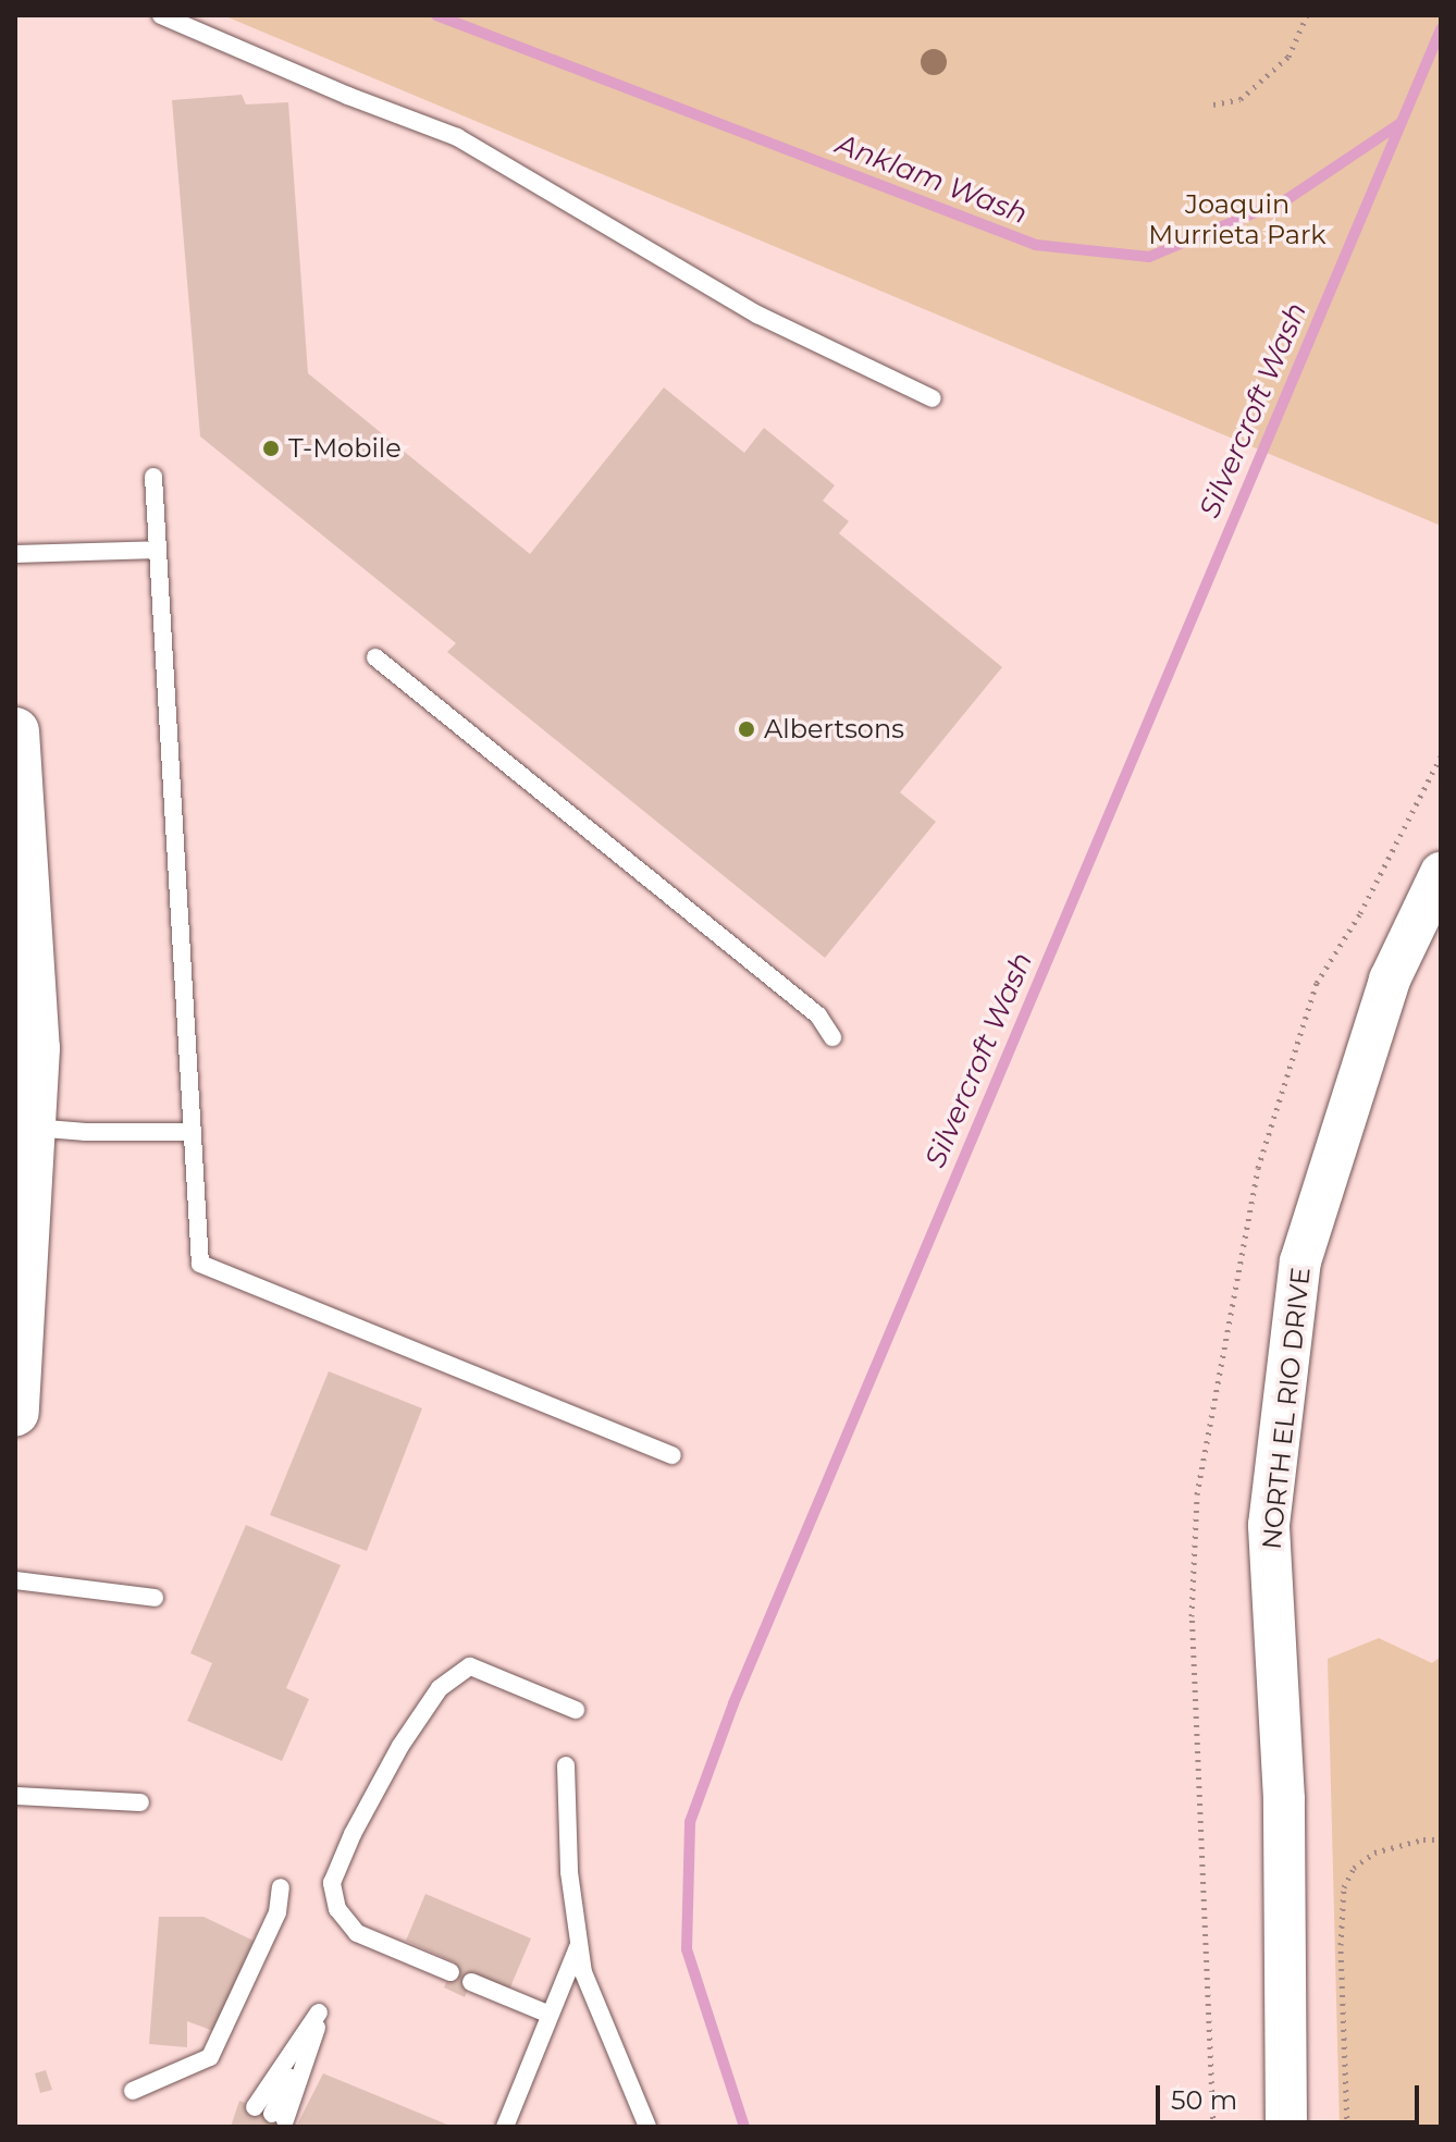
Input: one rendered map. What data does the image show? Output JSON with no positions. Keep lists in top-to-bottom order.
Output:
{
  "streets": {
    "street": ["NORTH EL RIO DRIVE"]
  },
  "water": ["Anklam Wash", "Silvercroft Wash"],
  "parks": ["Joaquin Murrieta Park"],
  "places": ["T-Mobile", "Albertsons"],
  "scale_bar": "50 m"
}
